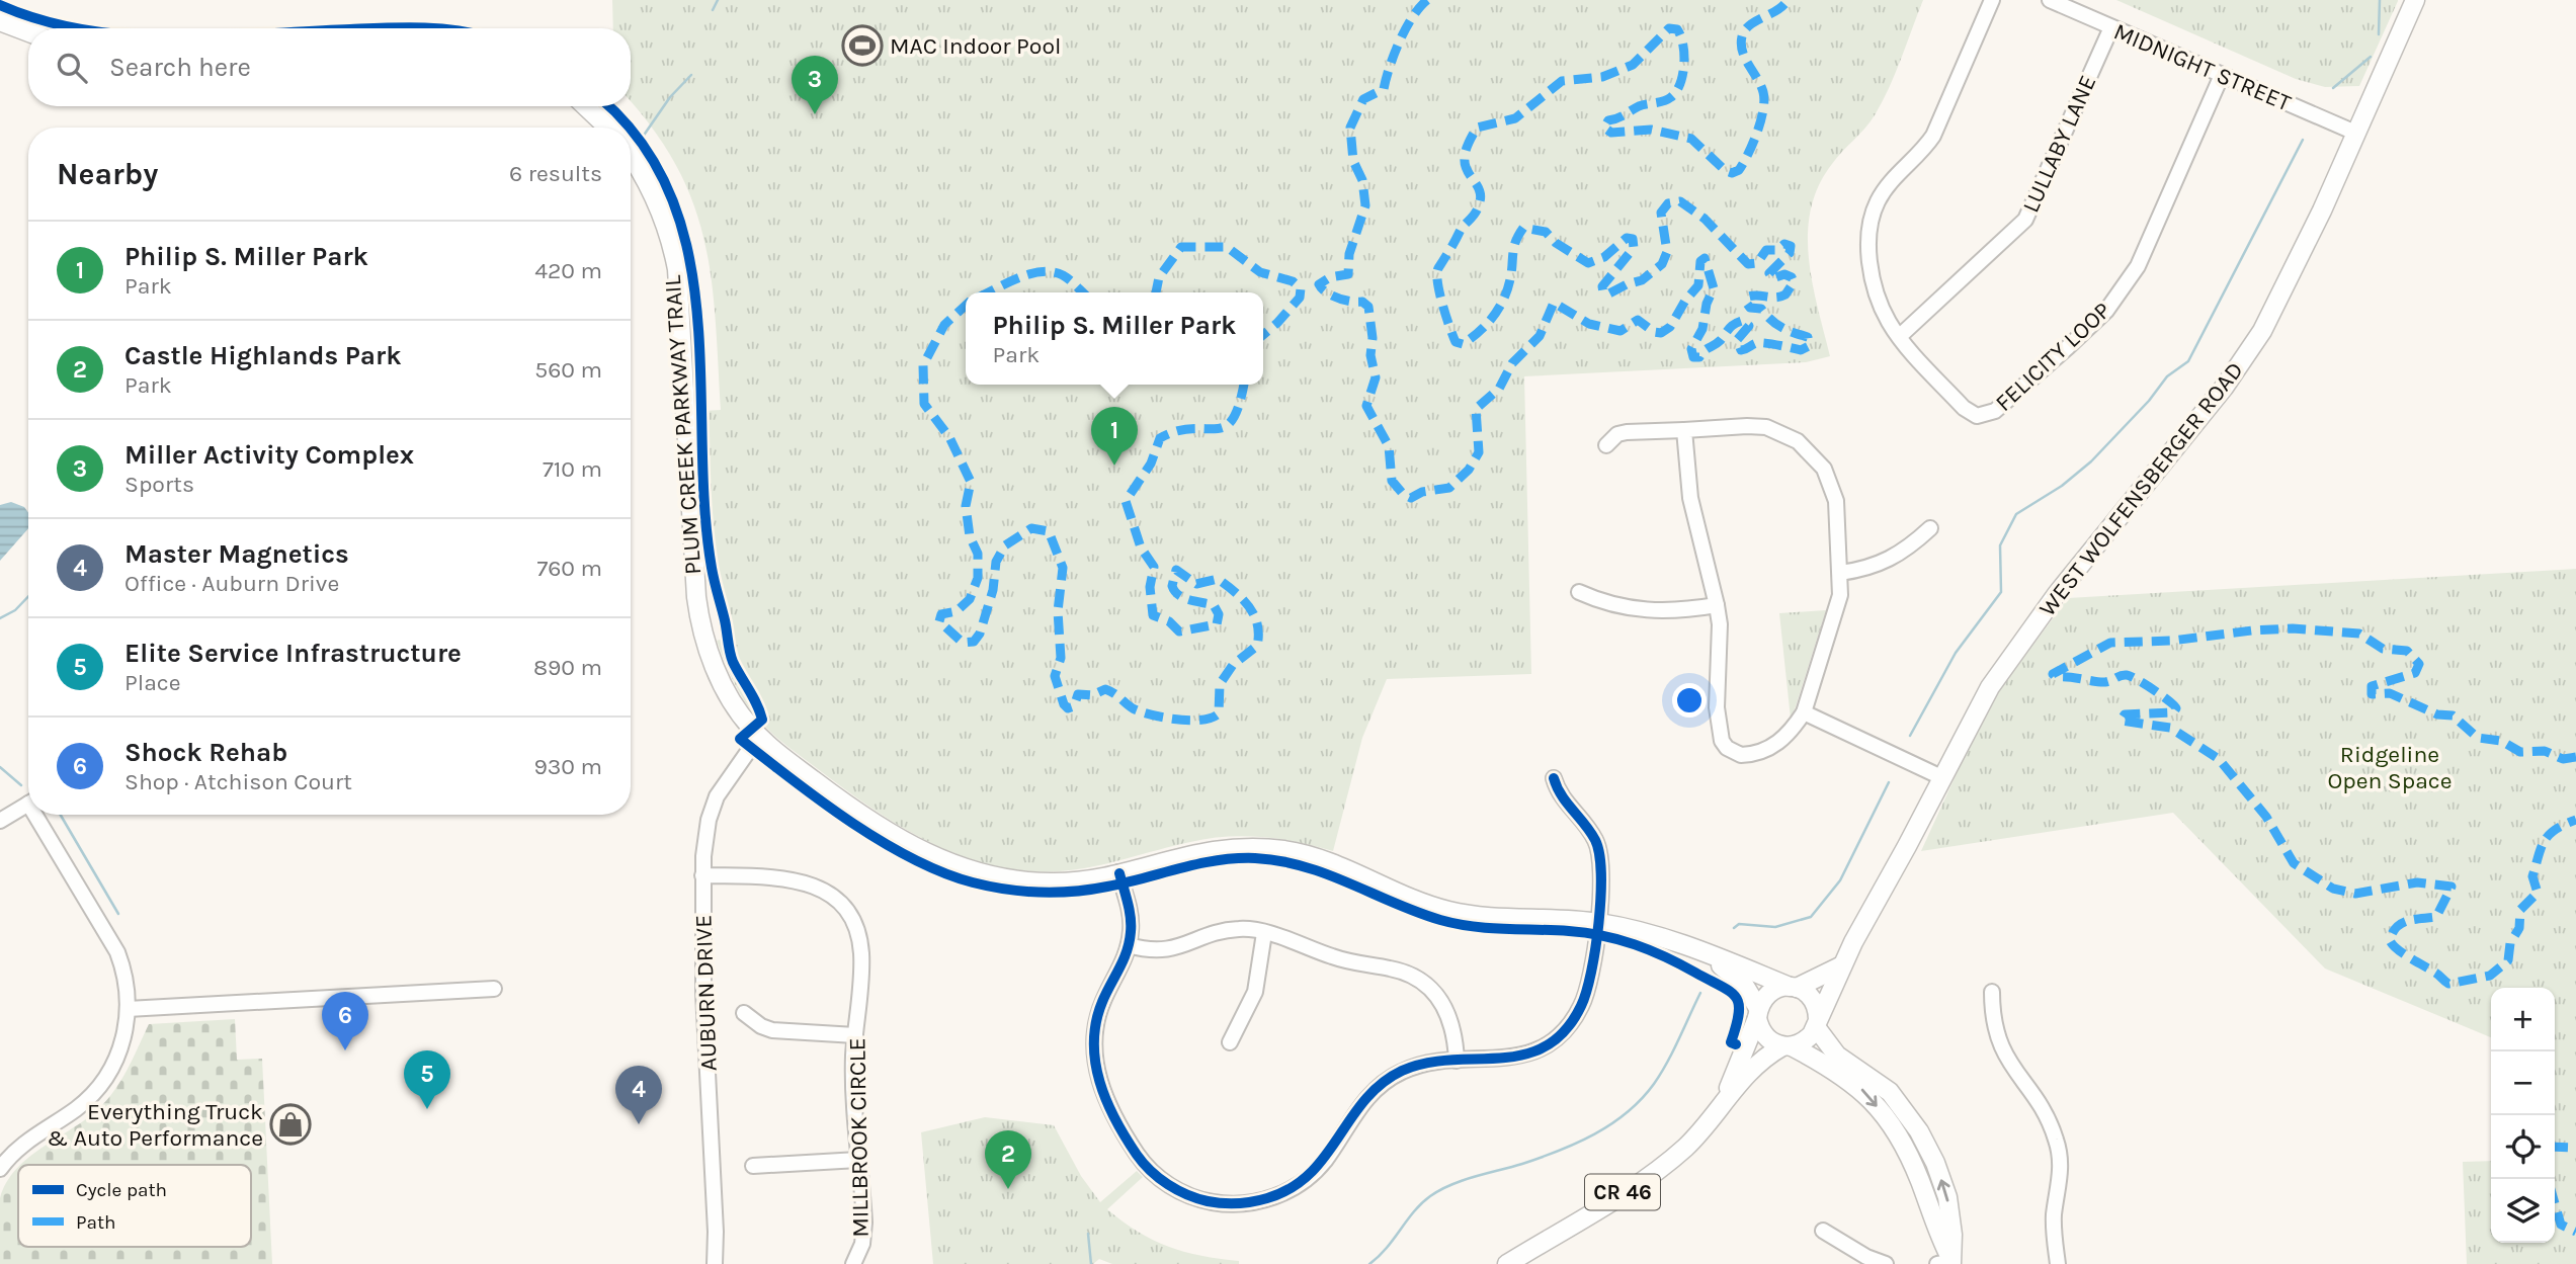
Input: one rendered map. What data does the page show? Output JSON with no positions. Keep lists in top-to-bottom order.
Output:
{
  "streets": {
    "main road": ["WEST WOLFENSBERGER ROAD", "CR 46"],
    "street": [
      "MIDNIGHT STREET",
      "LULLABY LANE",
      "FELICITY LOOP",
      "AUBURN DRIVE",
      "MILLBROOK CIRCLE"
    ],
    "cycle path": ["PLUM CREEK PARKWAY TRAIL"]
  },
  "crossings": [
    ["MIDNIGHT STREET", "LULLABY LANE"],
    ["MIDNIGHT STREET", "FELICITY LOOP"],
    ["MIDNIGHT STREET", "WEST WOLFENSBERGER ROAD"],
    ["LULLABY LANE", "FELICITY LOOP"],
    ["AUBURN DRIVE", "MILLBROOK CIRCLE"]
  ],
  "parks": ["Ridgeline Open Space"],
  "places": {
    "sports": ["MAC Indoor Pool"],
    "shop": ["Everything Truck & Auto Performance"]
  },
  "legend": ["Cycle path", "Path"],
  "page": {
    "search": "Search here",
    "pins": [
      "3",
      "1",
      "6",
      "5",
      "4",
      "2"
    ],
    "heading": ["Nearby", "6 results"],
    "list": [
      {
        "mark": "1",
        "name": "Philip S. Miller Park",
        "note": "Park",
        "value": "420 m"
      },
      {
        "mark": "2",
        "name": "Castle Highlands Park",
        "note": "Park",
        "value": "560 m"
      },
      {
        "mark": "3",
        "name": "Miller Activity Complex",
        "note": "Sports",
        "value": "710 m"
      },
      {
        "mark": "4",
        "name": "Master Magnetics",
        "note": "Office · Auburn Drive",
        "value": "760 m"
      },
      {
        "mark": "5",
        "name": "Elite Service Infrastructure",
        "note": "Place",
        "value": "890 m"
      },
      {
        "mark": "6",
        "name": "Shock Rehab",
        "note": "Shop · Atchison Court",
        "value": "930 m"
      }
    ],
    "popup": ["Philip S. Miller Park", "Park"],
    "map_buttons": ["+", "−"]
  }
}
